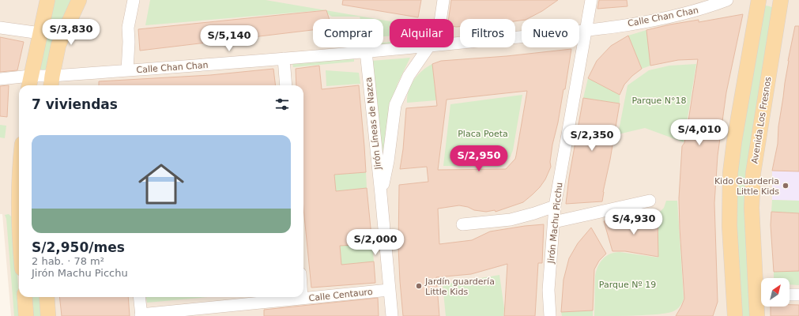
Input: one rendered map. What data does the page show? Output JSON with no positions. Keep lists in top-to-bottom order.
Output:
{
  "streets": {
    "main road": ["Avenida Los Fresnos"],
    "street": [
      "Calle Chan Chan",
      "Jirón Líneas de Nazca",
      "Jirón Machu Picchu",
      "Calle Centauro"
    ]
  },
  "crossings": [
    ["Calle Chan Chan", "Jirón Líneas de Nazca"],
    ["Calle Chan Chan", "Jirón Machu Picchu"],
    ["Jirón Líneas de Nazca", "Calle Centauro"]
  ],
  "parks": ["Parque N°18", "Placa Poeta", "Parque Nº 19"],
  "places": ["Kido Guarderia Little Kids", "Jardín guardería Little Kids"],
  "north": "top right",
  "page": {
    "price": [
      "S/3,830",
      "S/5,140",
      "S/4,010",
      "S/2,350",
      "S/2,950",
      "S/4,930",
      "S/2,000"
    ],
    "chip": [
      "Comprar",
      "Alquilar",
      "Filtros",
      "Nuevo"
    ],
    "heading": "7 viviendas",
    "list": [
      {
        "name": "S/2,950/mes",
        "note": "2 hab. · 78 m² · Jirón Machu Picchu"
      }
    ]
  }
}
